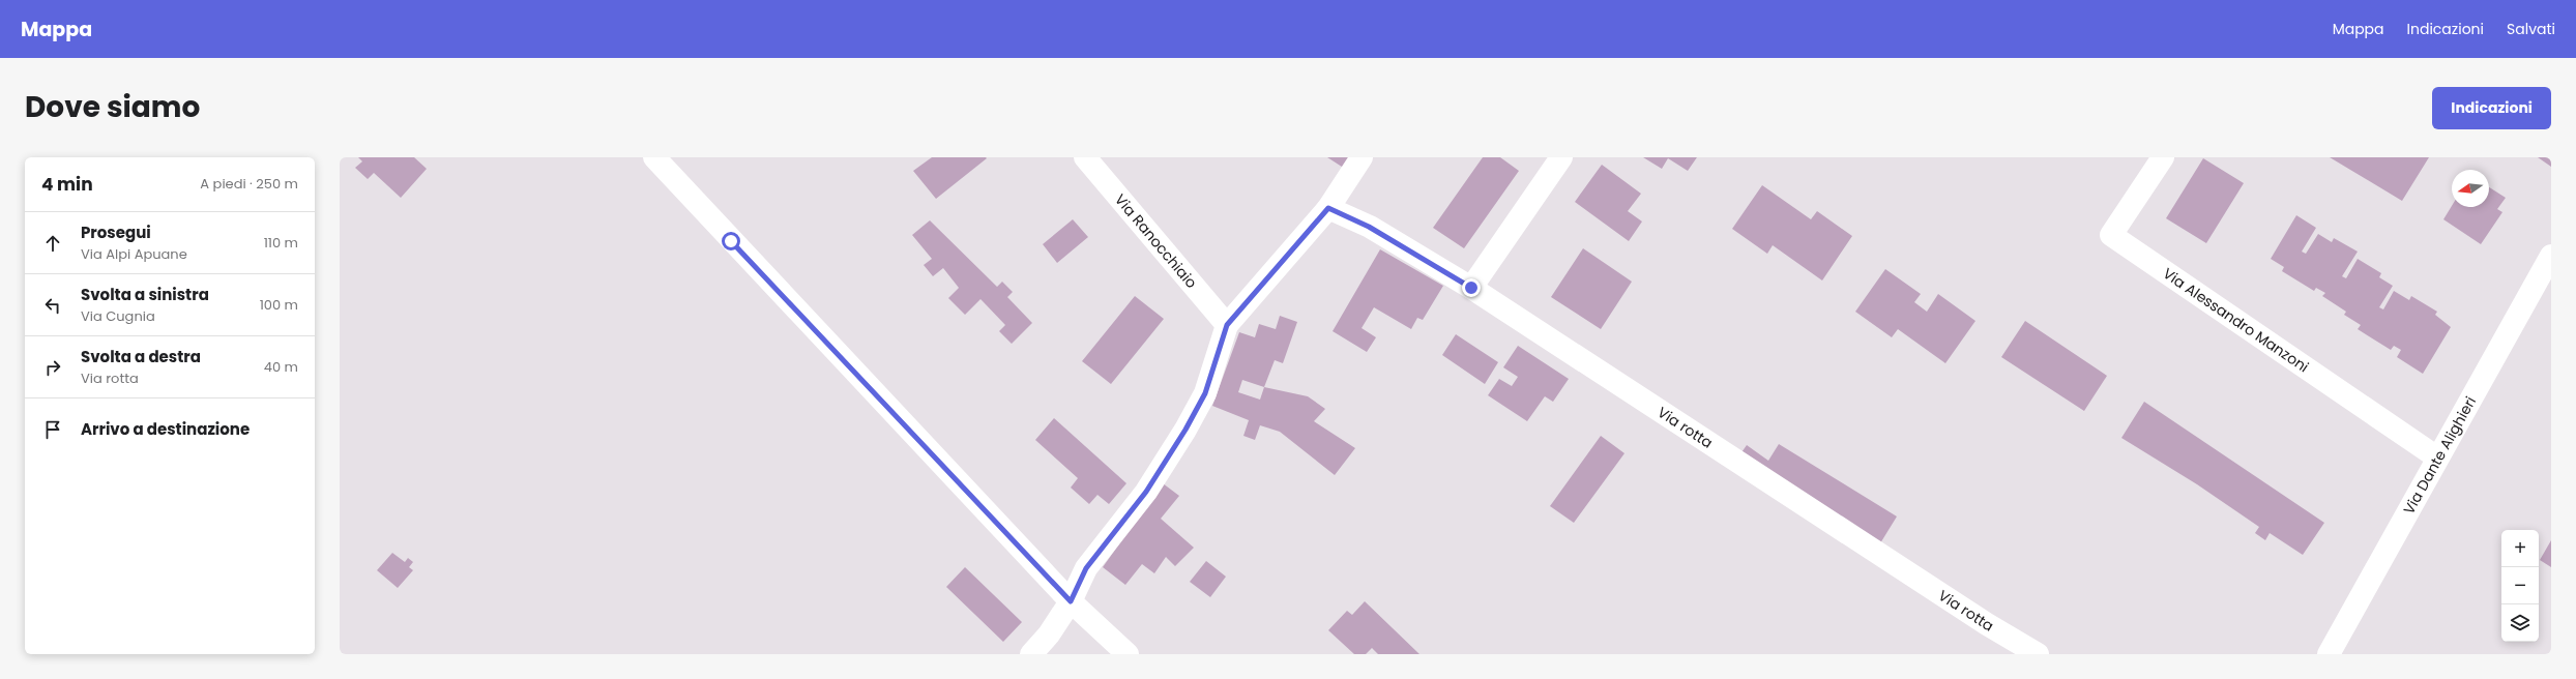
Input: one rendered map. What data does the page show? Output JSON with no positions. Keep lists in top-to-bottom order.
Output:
{
  "streets": {
    "street": [
      "Via Ranocchiaio",
      "Via Alessandro Manzoni",
      "Via rotta",
      "Via Dante Alighieri"
    ]
  },
  "crossings": [
    ["Via Alessandro Manzoni", "Via Dante Alighieri"]
  ],
  "north": "left",
  "page": {
    "header": "Mappa",
    "nav": ["Mappa", "Indicazioni", "Salvati"],
    "title": "Dove siamo",
    "buttons": "Indicazioni",
    "heading": ["4 min", "A piedi · 250 m"],
    "list": [
      ["Prosegui", "Via Alpi Apuane", "110 m"],
      ["Svolta a sinistra", "Via Cugnia", "100 m"],
      ["Svolta a destra", "Via rotta", "40 m"],
      "Arrivo a destinazione"
    ],
    "map_buttons": ["+", "−"]
  }
}
